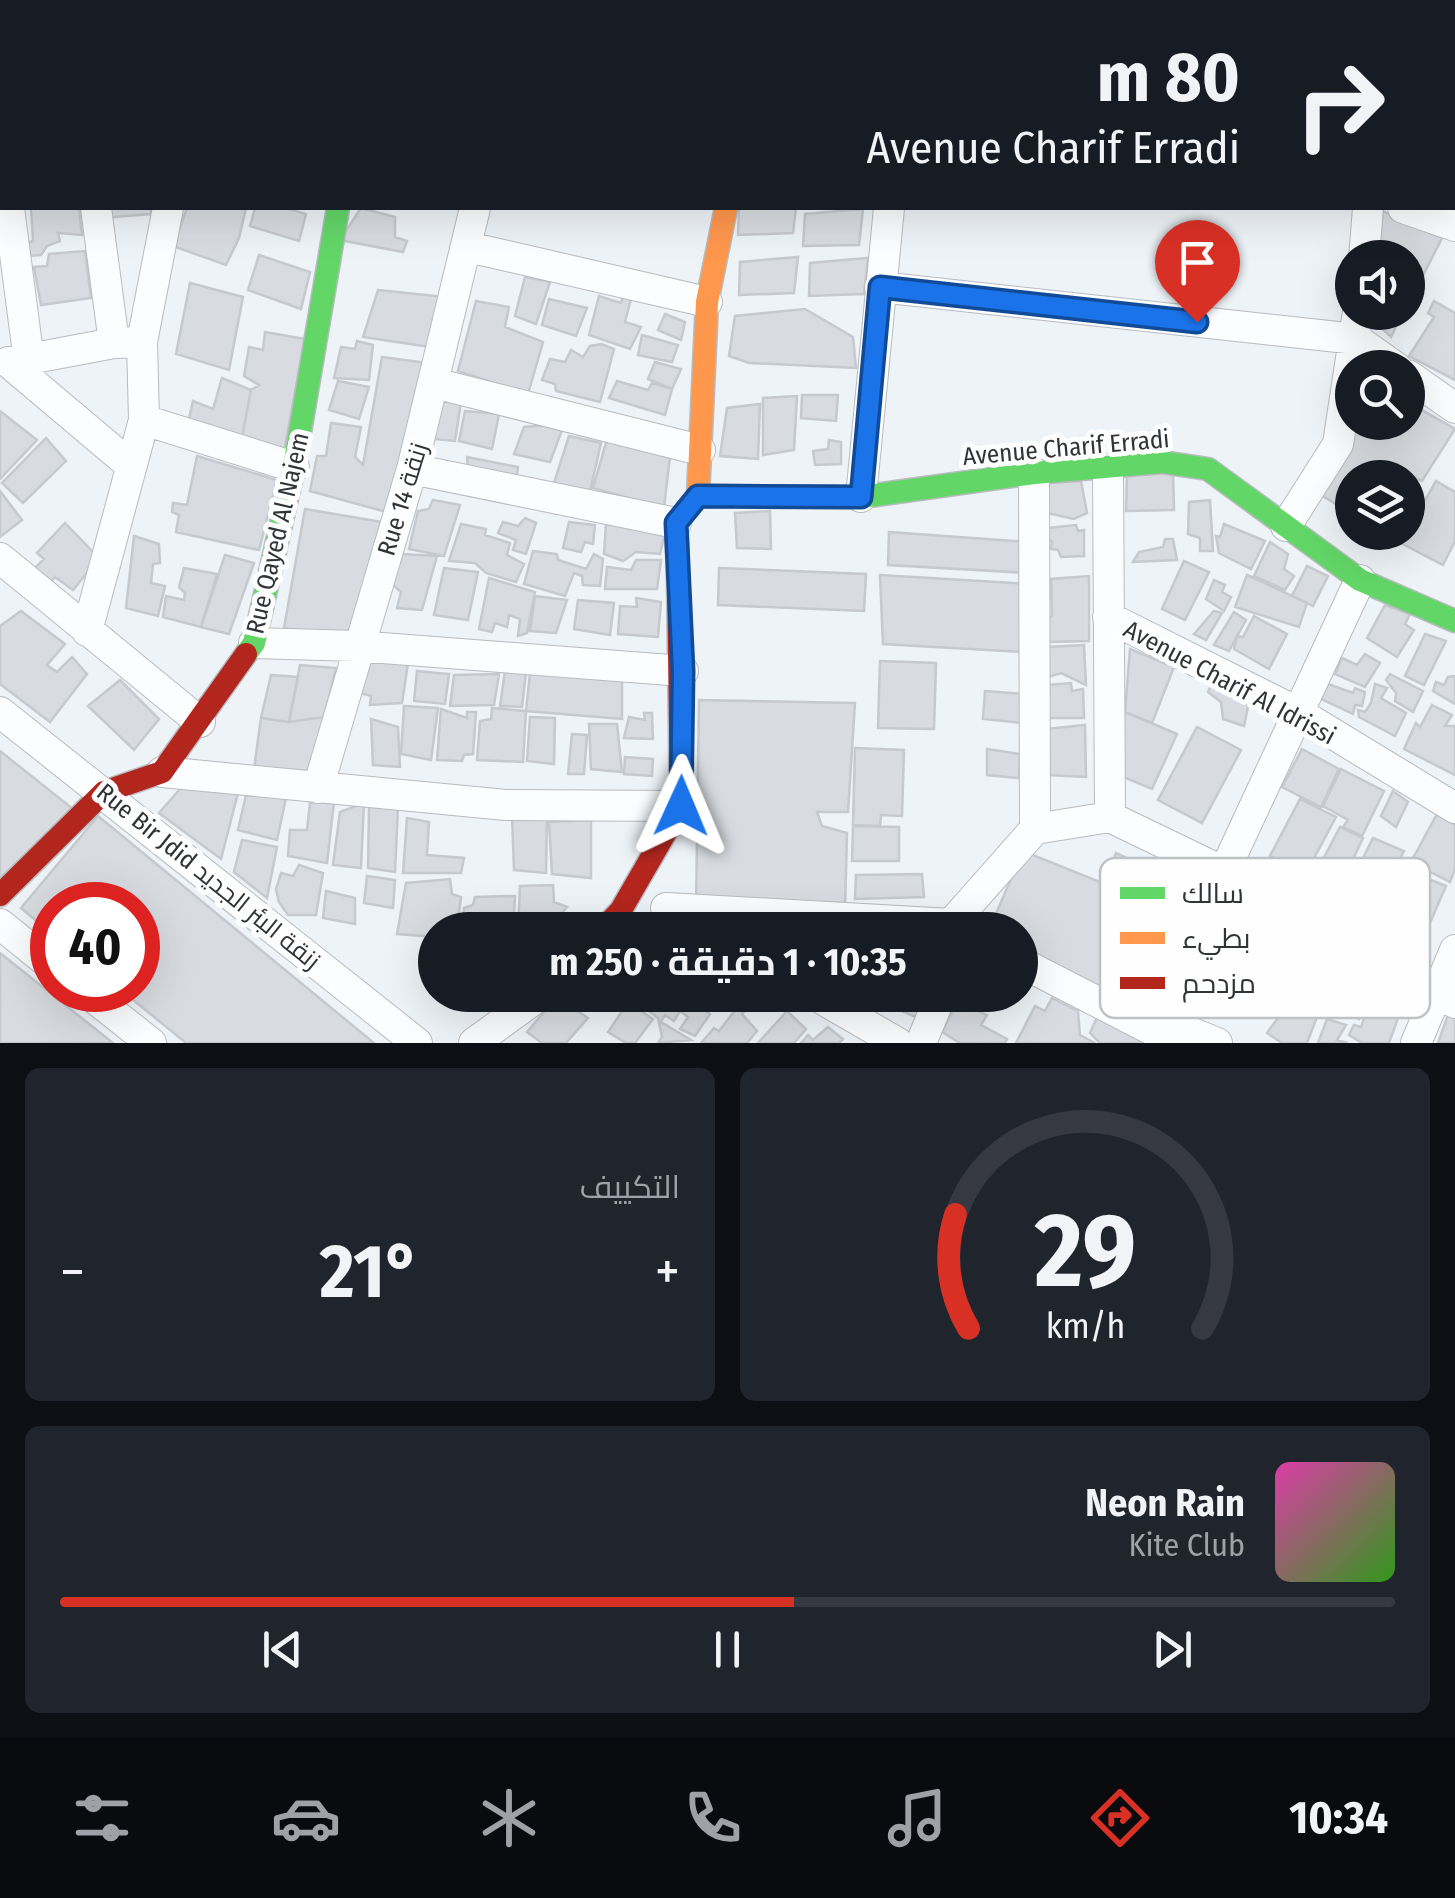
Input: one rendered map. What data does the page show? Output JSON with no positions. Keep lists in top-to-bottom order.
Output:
{
  "streets": {
    "street": [
      "Avenue Charif Erradi",
      "Rue 14 زنقة",
      "Rue Qayed Al Najem",
      "Avenue Charif Al Idrissi",
      "Rue Bir Jdid زنقة البئر الجديد"
    ]
  },
  "legend": ["سالك", "بطيء", "مزدحم"],
  "page": {
    "turn": ["80 m", "Avenue Charif Erradi"],
    "limit": "40",
    "trip": "10:35 · 1 دقيقة · 250 m",
    "tile": "التكييف",
    "heat": ["−", "21°", "+"],
    "song": ["Neon Rain", "Kite Club"],
    "tabs": "10:34",
    "gauge": ["29", "km/h"]
  }
}
